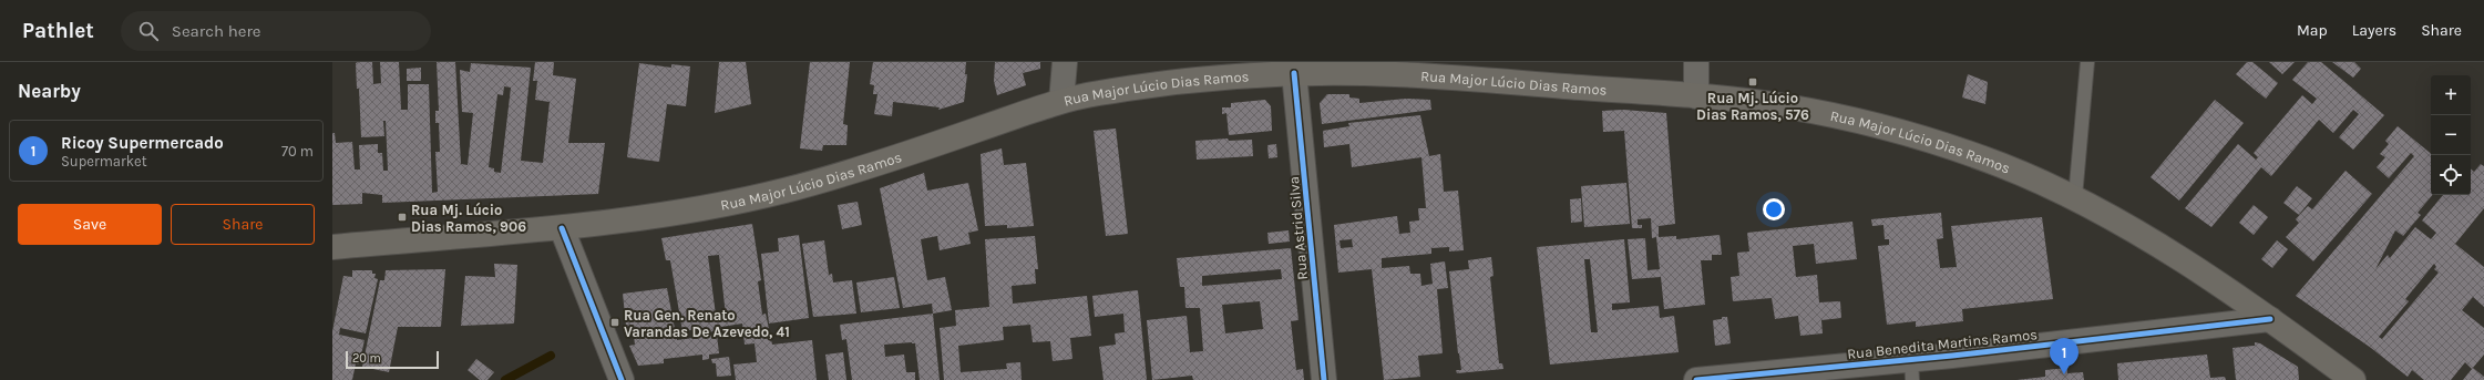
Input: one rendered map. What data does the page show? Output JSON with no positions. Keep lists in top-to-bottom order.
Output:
{
  "streets": {
    "main road": ["Rua Major Lúcio Dias Ramos"],
    "street": ["Rua Astrid Silva", "Rua Benedita Martins Ramos"]
  },
  "crossings": [
    ["Rua Major Lúcio Dias Ramos", "Rua Astrid Silva"],
    ["Rua Major Lúcio Dias Ramos", "Rua Benedita Martins Ramos"]
  ],
  "places": {
    "transit": ["Rua Mj. Lúcio Dias Ramos, 576", "Rua Mj. Lúcio Dias Ramos, 906", "Rua Gen. Renato Varandas De Azevedo, 41"]
  },
  "scale_bar": "20 m",
  "page": {
    "header": "Pathlet",
    "search": "Search here",
    "nav": ["Map", "Layers", "Share"],
    "heading": "Nearby",
    "map_buttons": ["+", "−"],
    "list": [
      {
        "mark": "1",
        "name": "Ricoy Supermercado",
        "note": "Supermarket",
        "value": "70 m"
      }
    ],
    "buttons": ["Save", "Share"],
    "pins": "1",
    "scale": "20 m"
  }
}
